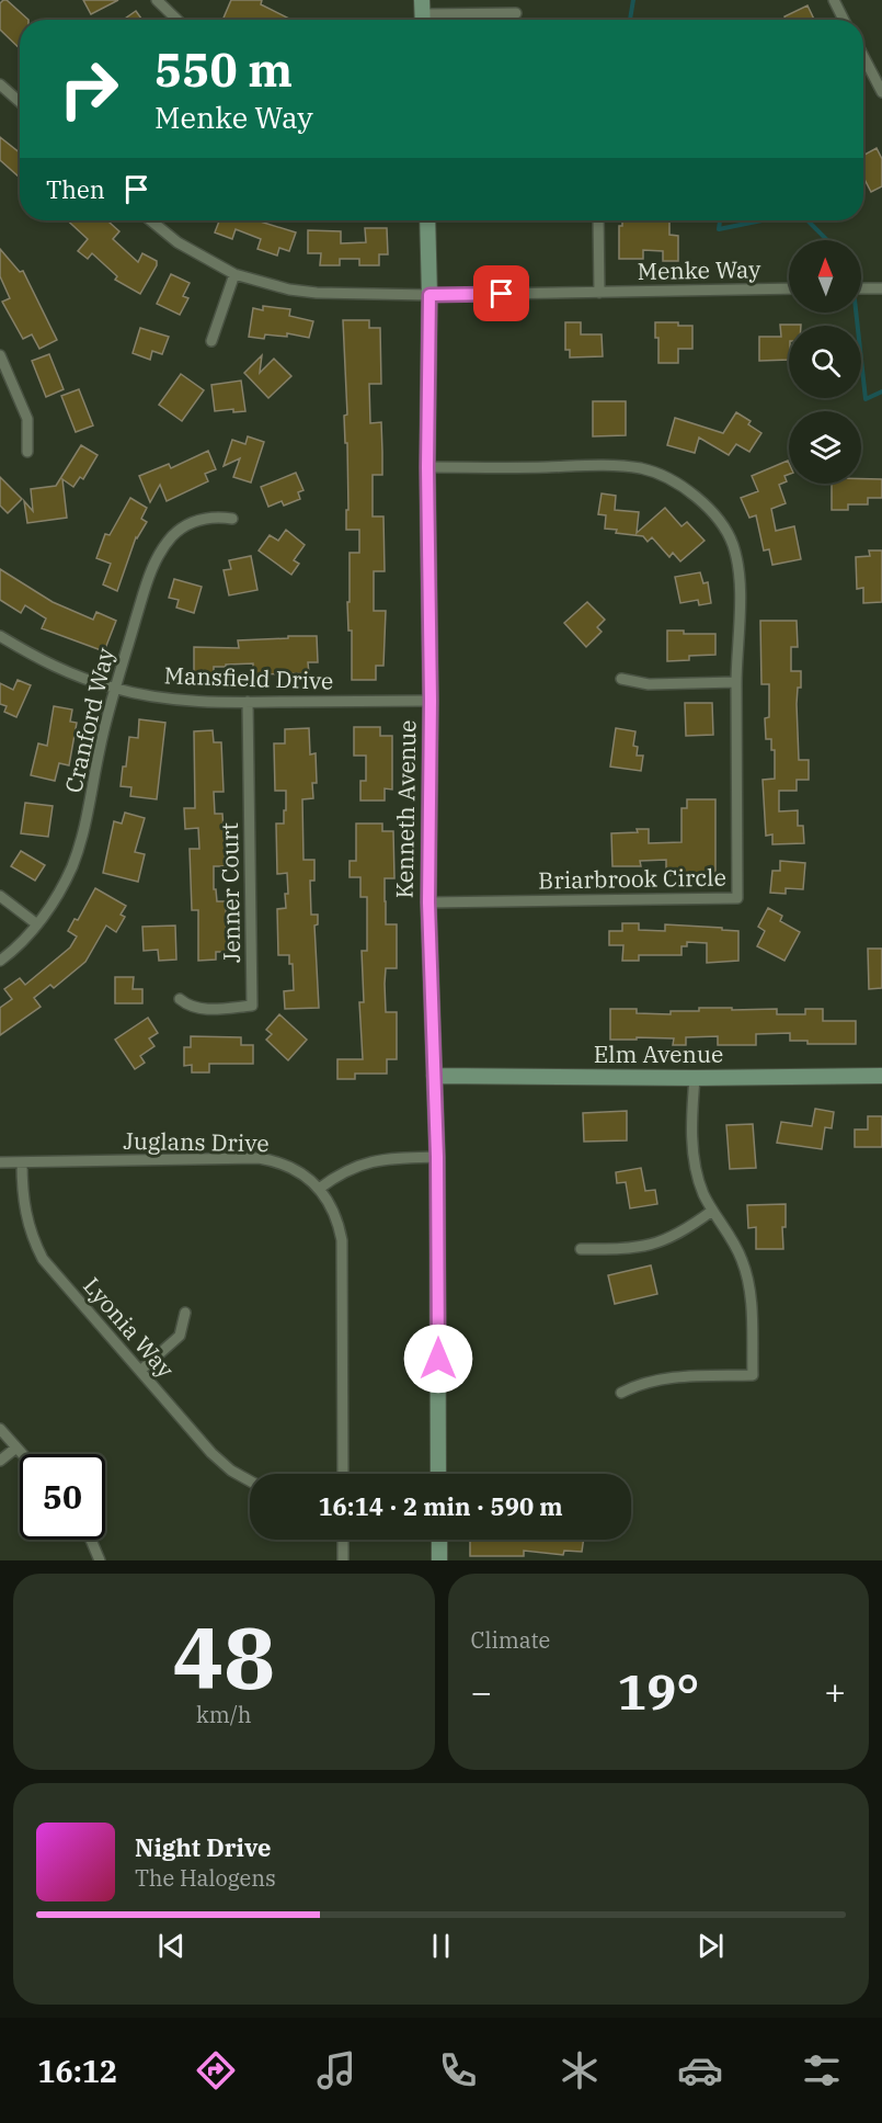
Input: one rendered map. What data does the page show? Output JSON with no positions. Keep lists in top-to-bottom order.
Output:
{
  "streets": {
    "main road": ["Kenneth Avenue", "Elm Avenue"],
    "street": [
      "Menke Way",
      "Mansfield Drive",
      "Cranford Way",
      "Briarbrook Circle",
      "Jenner Court",
      "Juglans Drive",
      "Lyonia Way"
    ]
  },
  "crossings": [
    ["Menke Way", "Kenneth Avenue"],
    ["Mansfield Drive", "Cranford Way"],
    ["Mansfield Drive", "Kenneth Avenue"],
    ["Mansfield Drive", "Jenner Court"],
    ["Kenneth Avenue", "Briarbrook Circle"],
    ["Kenneth Avenue", "Elm Avenue"],
    ["Juglans Drive", "Lyonia Way"]
  ],
  "north": "top",
  "page": {
    "turn": ["550 m", "Menke Way"],
    "then": "Then",
    "limit": "50",
    "trip": "16:14 · 2 min · 590 m",
    "tile": [
      ["48", "km/h"],
      "Climate"
    ],
    "heat": ["−", "19°", "+"],
    "song": ["Night Drive", "The Halogens"],
    "tabs": "16:12"
  }
}
